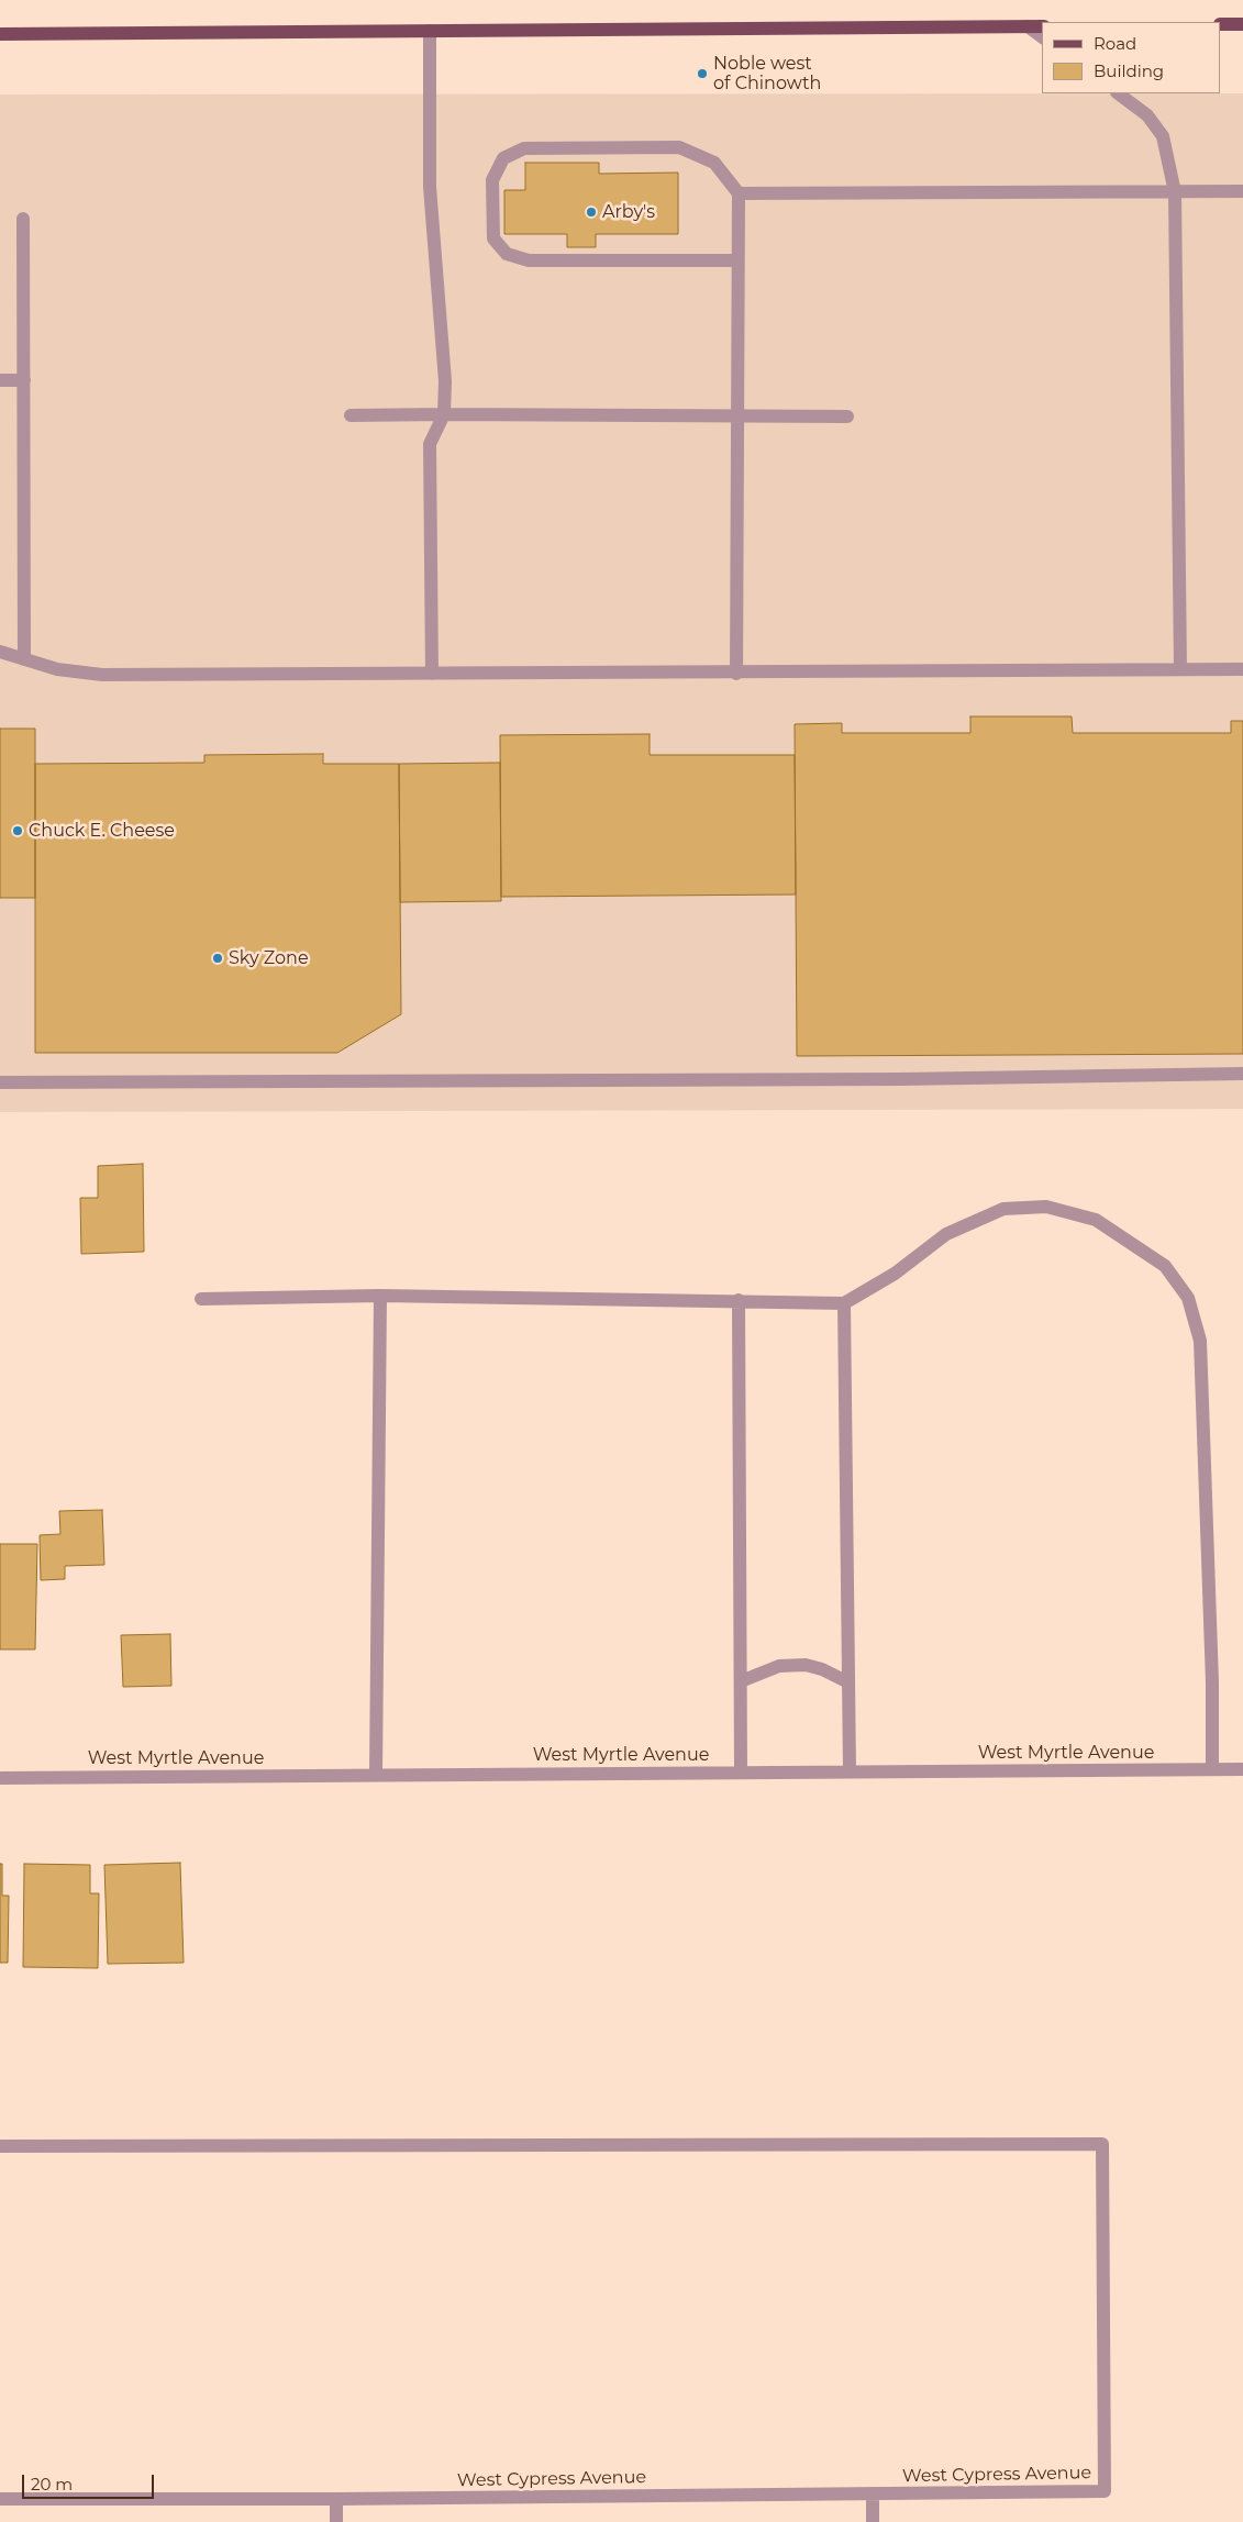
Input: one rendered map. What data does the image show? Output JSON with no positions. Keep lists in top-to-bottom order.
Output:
{
  "streets": {
    "street": ["West Myrtle Avenue", "West Cypress Avenue"]
  },
  "places": [
    "Noble west of Chinowth",
    "Arby's",
    "Chuck E. Cheese",
    "Sky Zone"
  ],
  "legend": ["Road", "Building"],
  "scale_bar": "20 m"
}
